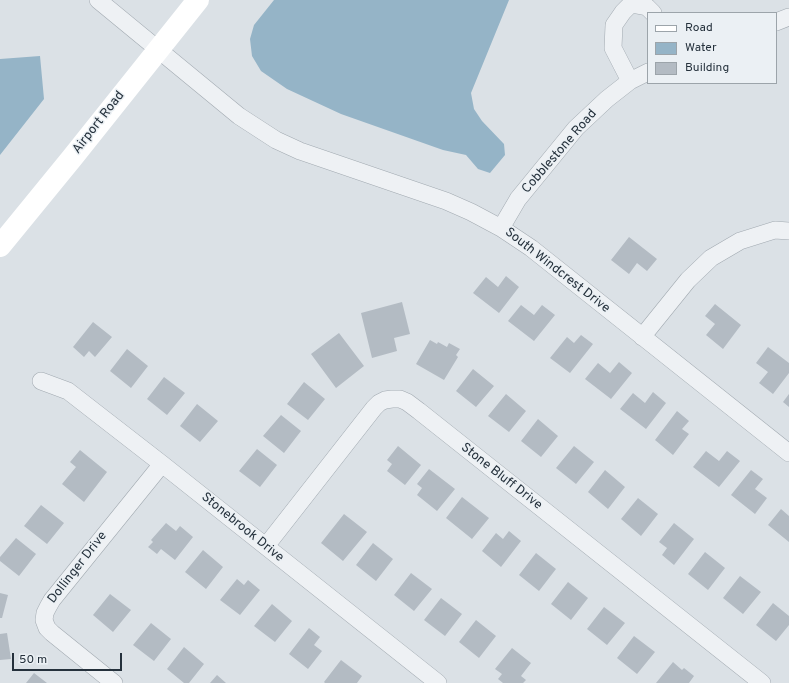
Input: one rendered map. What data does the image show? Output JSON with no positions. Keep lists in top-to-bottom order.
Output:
{
  "streets": {
    "main road": ["Airport Road"],
    "street": [
      "Cobblestone Road",
      "South Windcrest Drive",
      "Stone Bluff Drive",
      "Stonebrook Drive",
      "Dollinger Drive"
    ]
  },
  "crossings": [
    ["Airport Road", "South Windcrest Drive"],
    ["Cobblestone Road", "South Windcrest Drive"],
    ["Stone Bluff Drive", "Stonebrook Drive"],
    ["Stonebrook Drive", "Dollinger Drive"]
  ],
  "legend": ["Road", "Water", "Building"],
  "scale_bar": "50 m"
}
